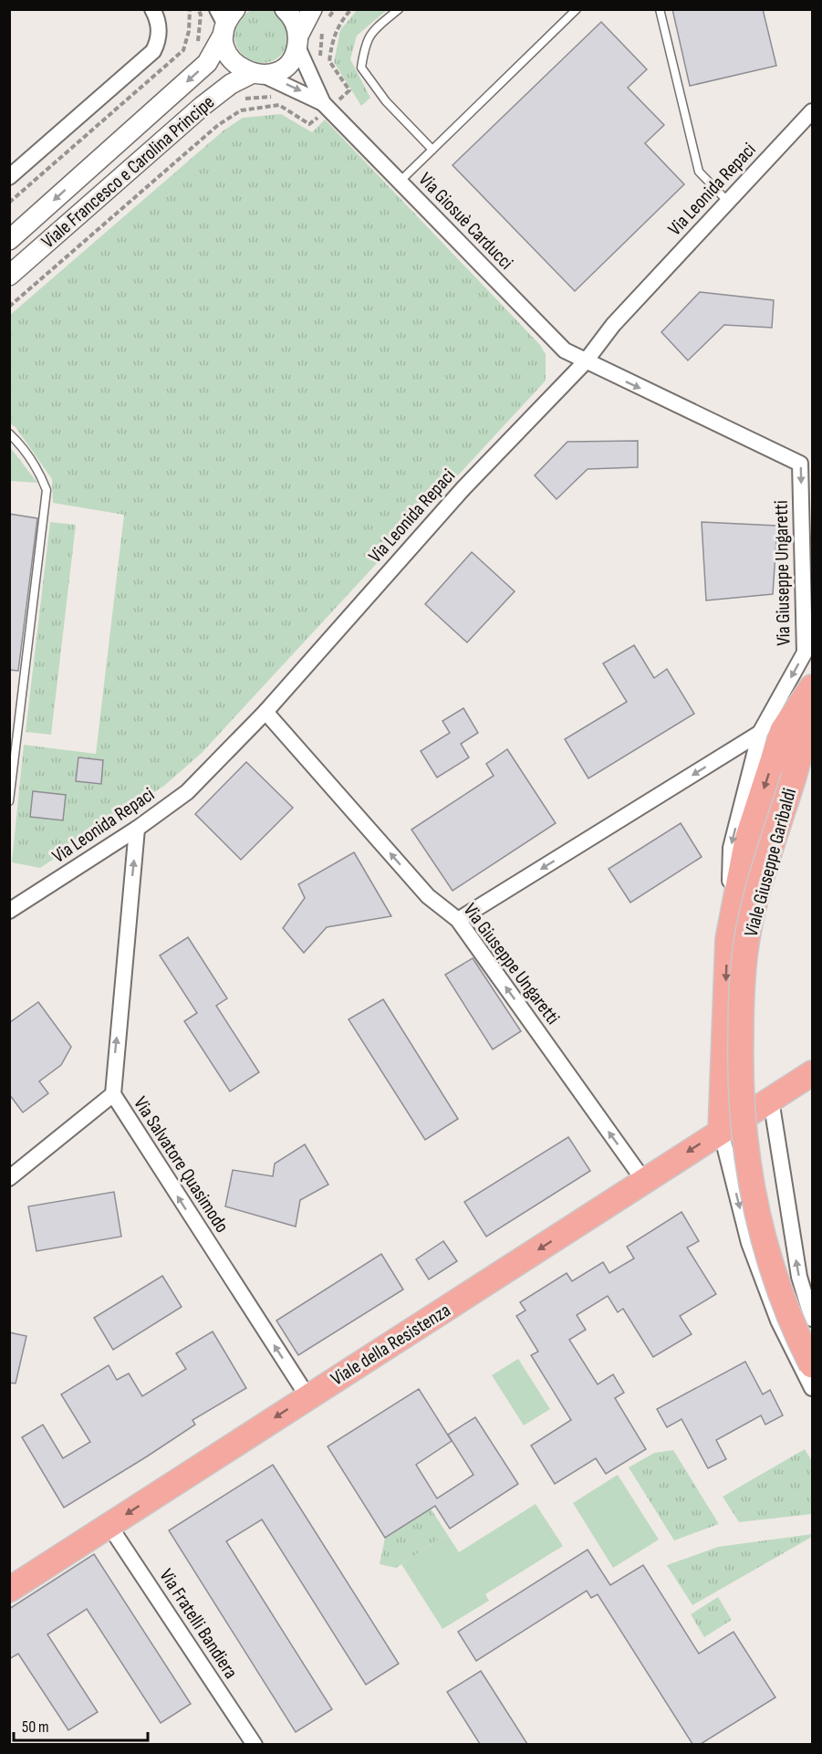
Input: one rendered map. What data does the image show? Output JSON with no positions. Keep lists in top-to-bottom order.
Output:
{
  "streets": {
    "main road": ["Viale Giuseppe Garibaldi", "Viale della Resistenza"],
    "street": [
      "Viale Francesco e Carolina Principe",
      "Via Leonida Repaci",
      "Via Giosuè Carducci",
      "Via Giuseppe Ungaretti",
      "Via Salvatore Quasimodo",
      "Via Fratelli Bandiera"
    ]
  },
  "crossings": [
    ["Viale Francesco e Carolina Principe", "Via Giosuè Carducci"],
    ["Via Leonida Repaci", "Via Giosuè Carducci"],
    ["Via Leonida Repaci", "Via Giuseppe Ungaretti"],
    ["Via Leonida Repaci", "Via Salvatore Quasimodo"],
    ["Via Giosuè Carducci", "Via Giuseppe Ungaretti"],
    ["Via Giuseppe Ungaretti", "Viale della Resistenza"],
    ["Via Salvatore Quasimodo", "Viale della Resistenza"],
    ["Viale della Resistenza", "Via Fratelli Bandiera"]
  ],
  "one_way": ["Via Salvatore Quasimodo", "Viale della Resistenza"],
  "scale_bar": "50 m"
}
